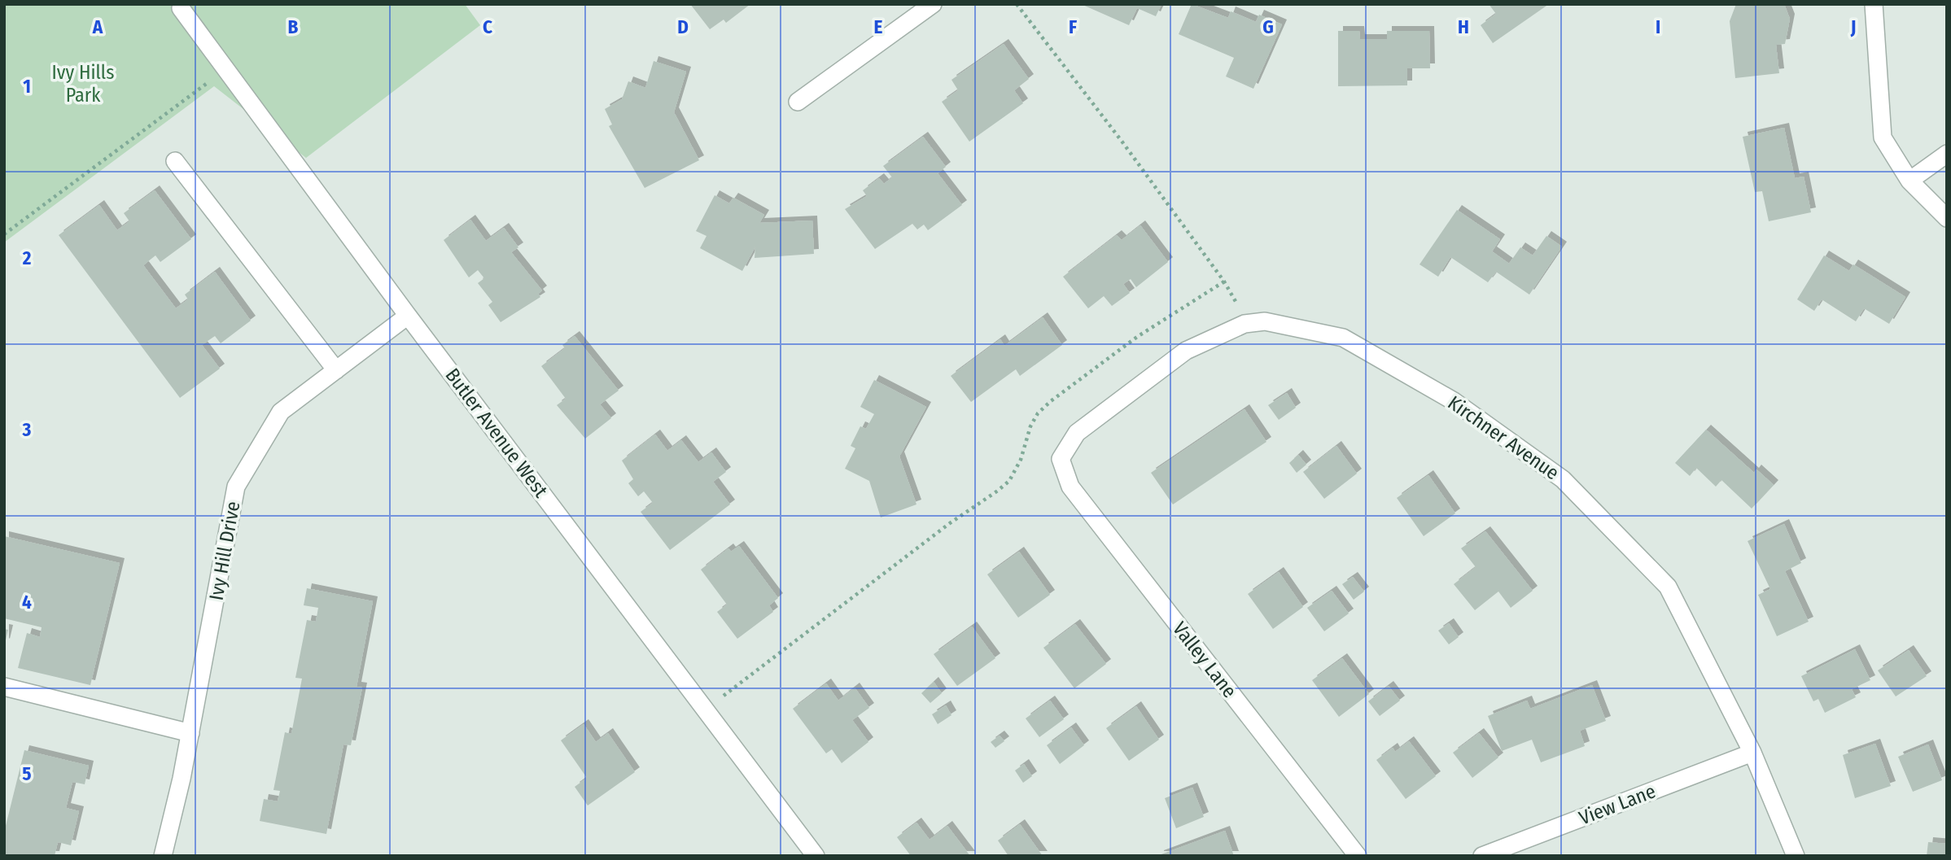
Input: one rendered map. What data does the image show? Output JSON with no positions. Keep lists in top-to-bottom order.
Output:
{
  "streets": {
    "street": [
      "Butler Avenue West",
      "Kirchner Avenue",
      "Ivy Hill Drive",
      "Valley Lane",
      "View Lane"
    ]
  },
  "crossings": [
    ["Butler Avenue West", "Ivy Hill Drive"],
    ["Kirchner Avenue", "Valley Lane"],
    ["Kirchner Avenue", "View Lane"]
  ],
  "parks": ["Ivy Hills Park"],
  "grid": {
    "columns": [
      "A",
      "B",
      "C",
      "D",
      "E",
      "F",
      "G",
      "H",
      "I",
      "J"
    ],
    "rows": [
      "1",
      "2",
      "3",
      "4",
      "5"
    ]
  }
}
